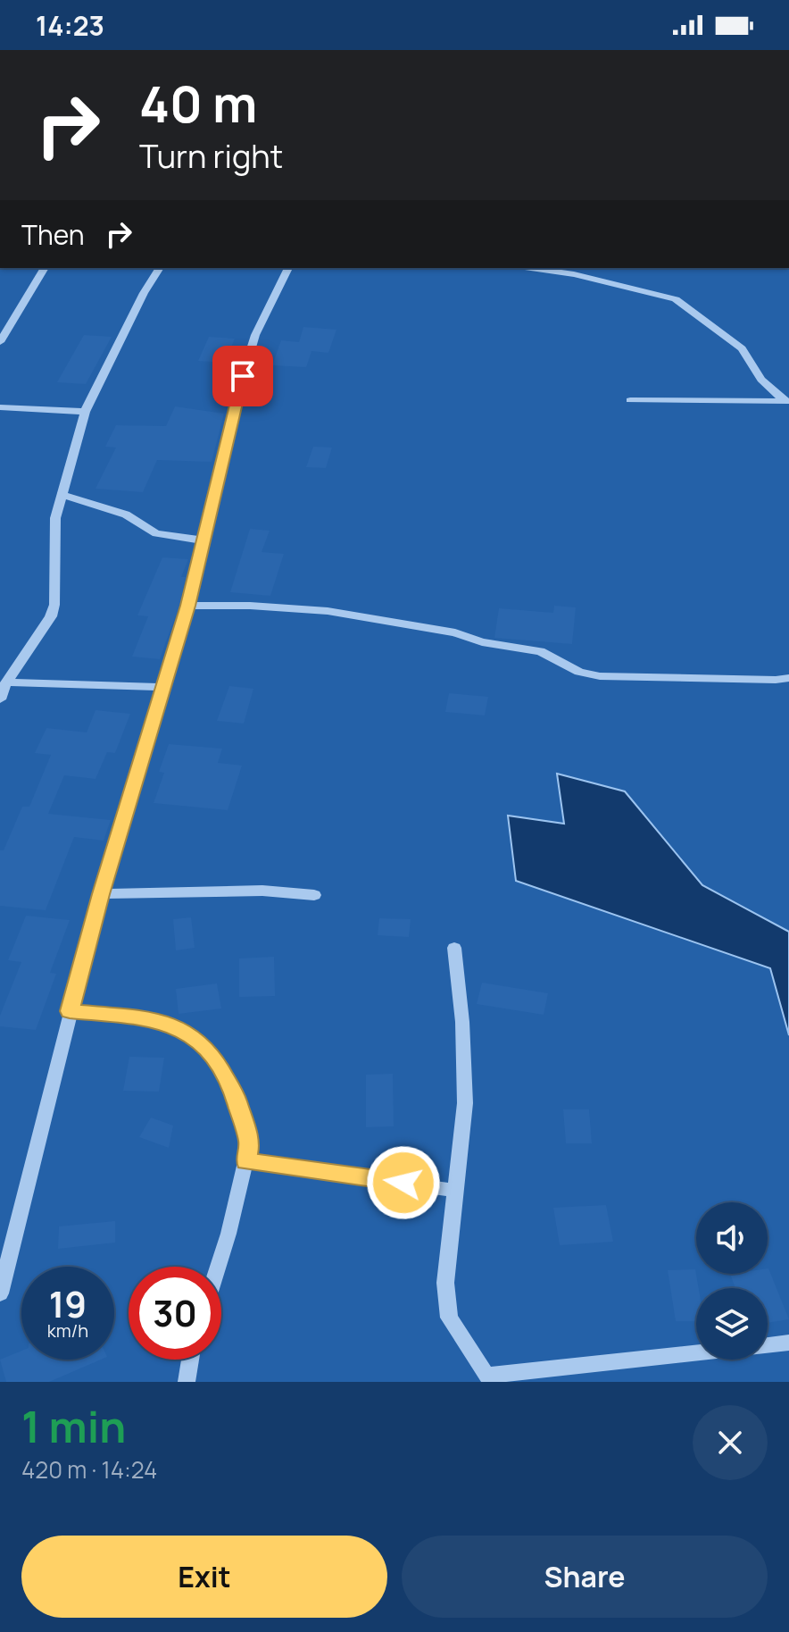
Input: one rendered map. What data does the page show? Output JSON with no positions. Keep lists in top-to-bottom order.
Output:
{
  "page": {
    "status": "14:23",
    "turn": ["40 m", "Turn right"],
    "then": "Then",
    "speed": "19 km/h",
    "limit": "30",
    "heading": ["1 min", "420 m · 14:24"],
    "buttons": ["Exit", "Share"]
  }
}
